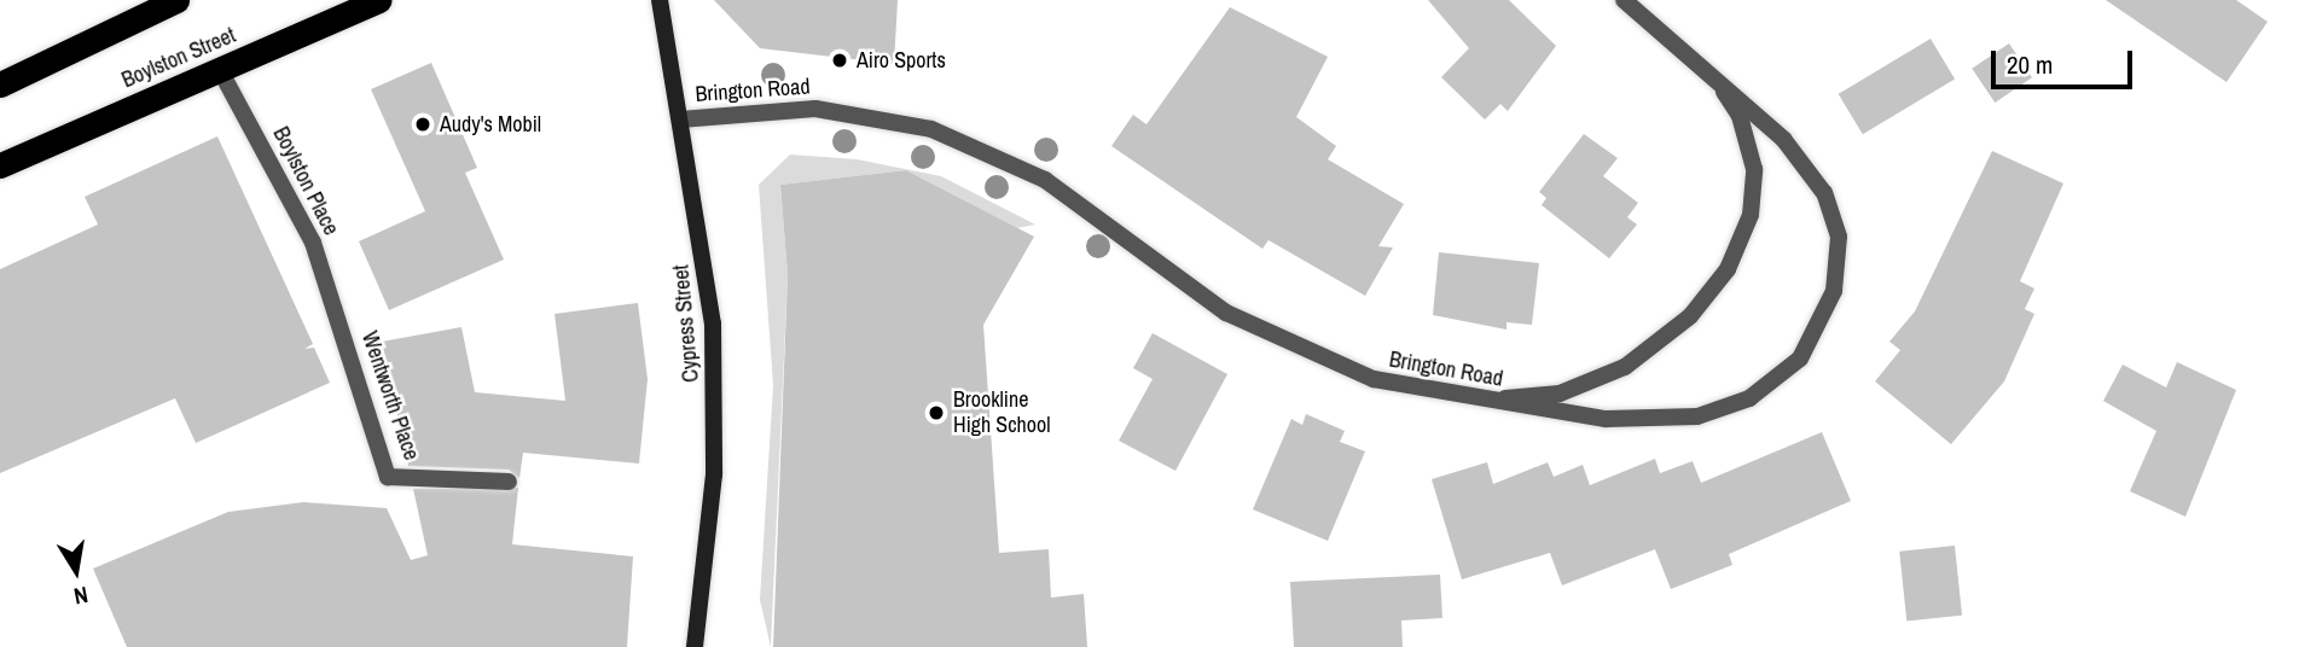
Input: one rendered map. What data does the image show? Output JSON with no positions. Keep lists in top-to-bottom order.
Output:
{
  "streets": {
    "highway": ["Boylston Street"],
    "main road": ["Cypress Street"],
    "street": ["Brington Road", "Boylston Place", "Wentworth Place"]
  },
  "crossings": [
    ["Boylston Street", "Boylston Place"],
    ["Brington Road", "Cypress Street"],
    ["Boylston Place", "Wentworth Place"]
  ],
  "places": ["Airo Sports", "Audy's Mobil", "Brookline High School"],
  "scale_bar": "20 m",
  "north": "bottom"
}
